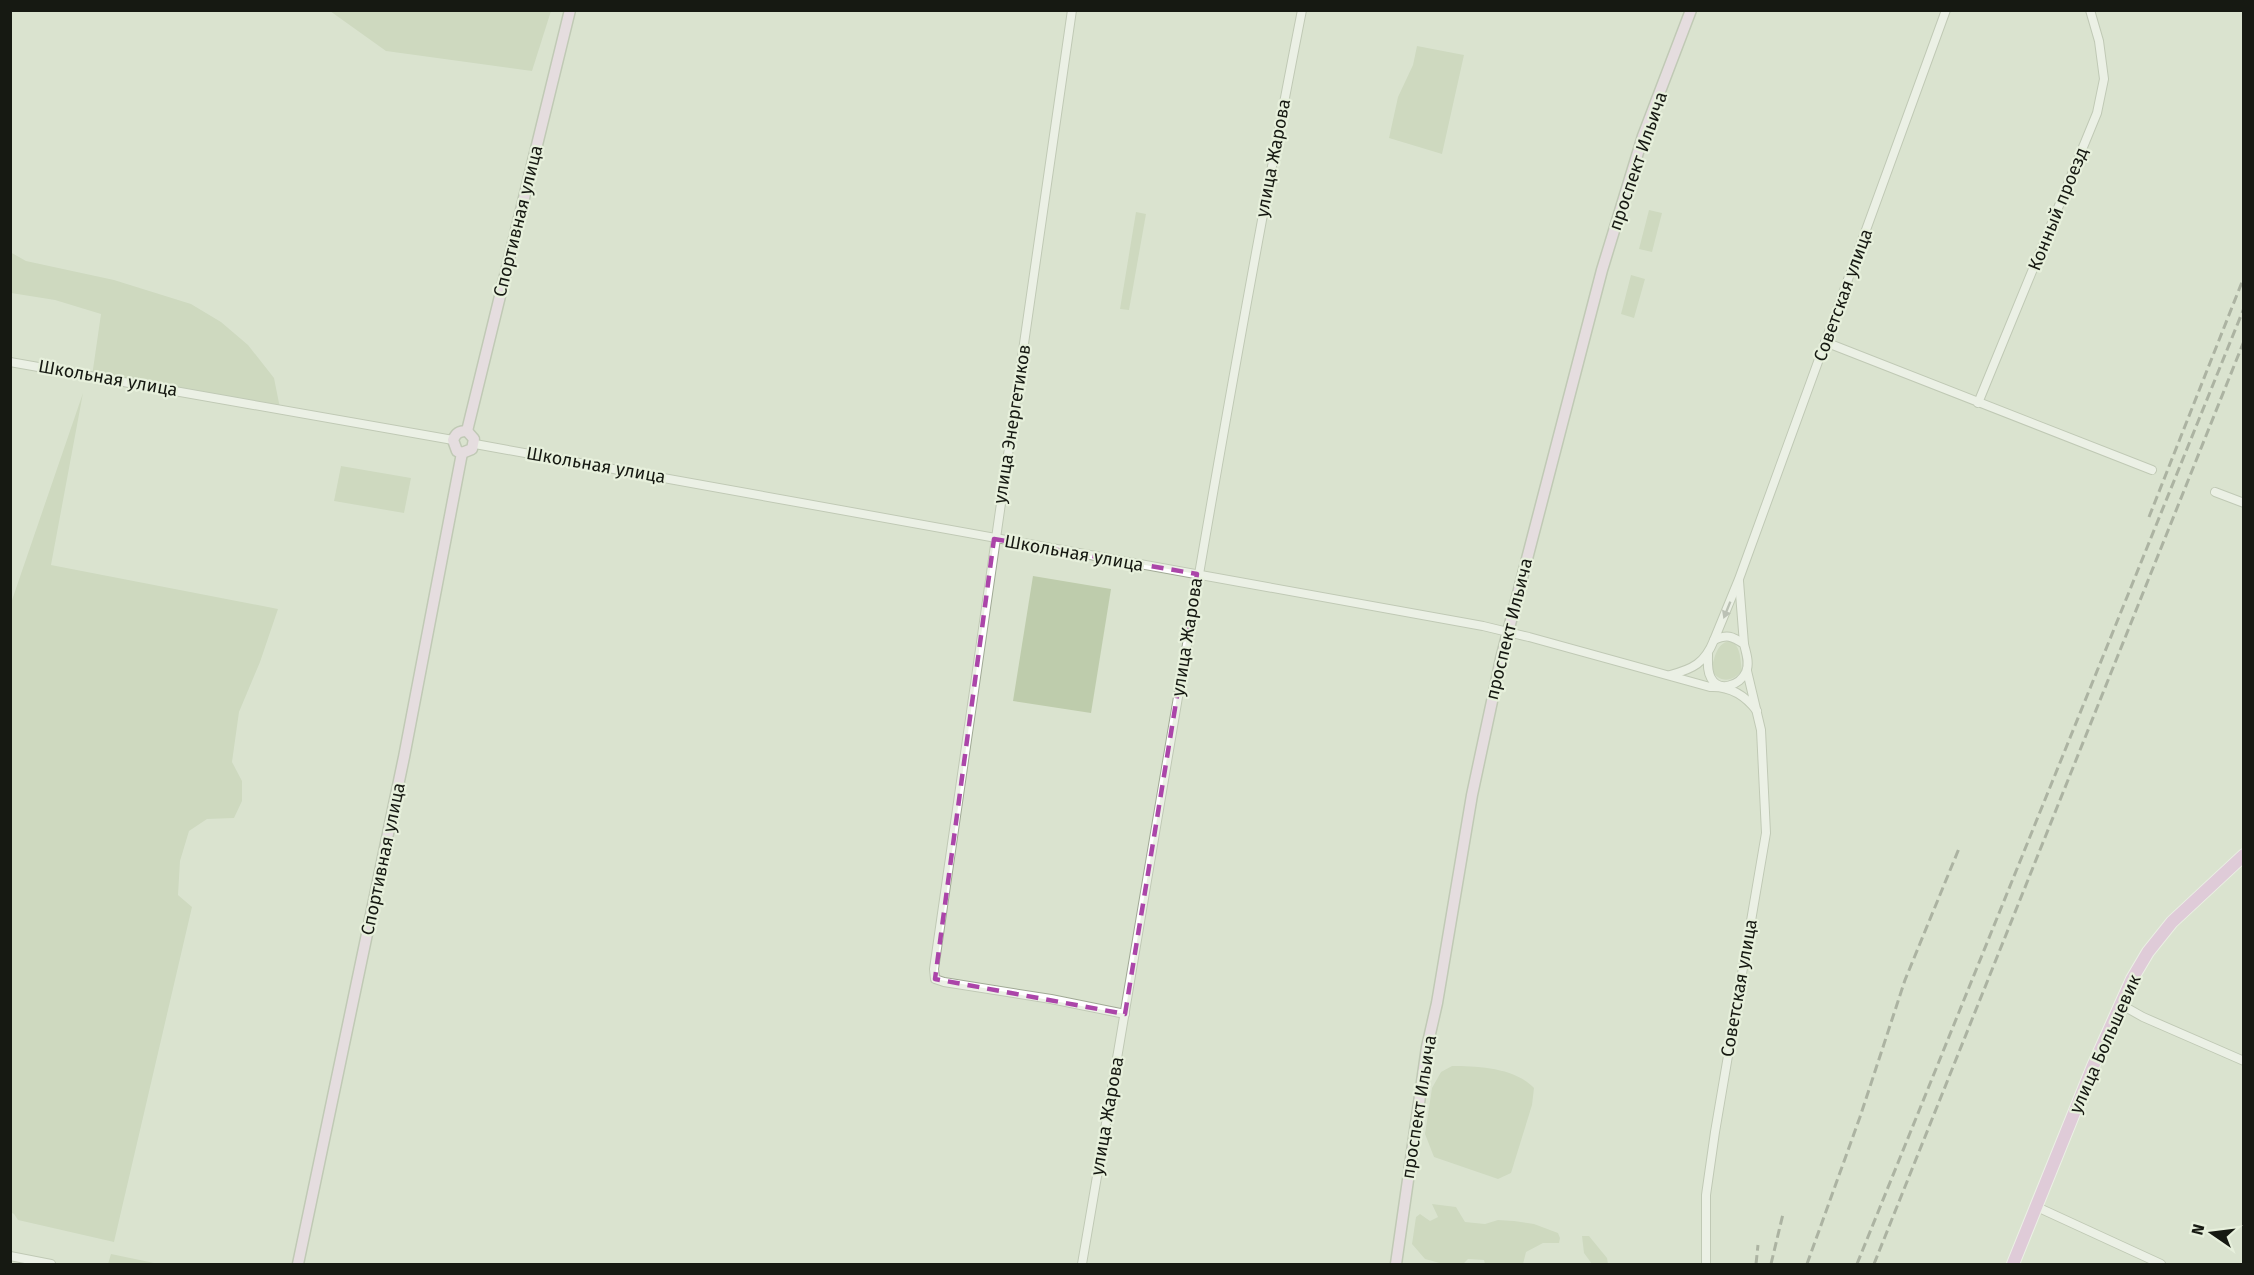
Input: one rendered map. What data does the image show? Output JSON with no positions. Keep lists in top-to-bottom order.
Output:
{
  "streets": {
    "main road": ["улица Большевик"],
    "street": [
      "улица Жарова",
      "проспект Ильича",
      "Конный проезд",
      "Спортивная улица",
      "Советская улица",
      "Школьная улица",
      "улица Энергетиков"
    ]
  },
  "crossings": [
    ["улица Жарова", "Школьная улица"],
    ["улица Жарова", "улица Энергетиков"],
    ["проспект Ильича", "Школьная улица"],
    ["Спортивная улица", "Школьная улица"],
    ["Советская улица", "Школьная улица"],
    ["Школьная улица", "улица Энергетиков"]
  ],
  "north": "left"
}
